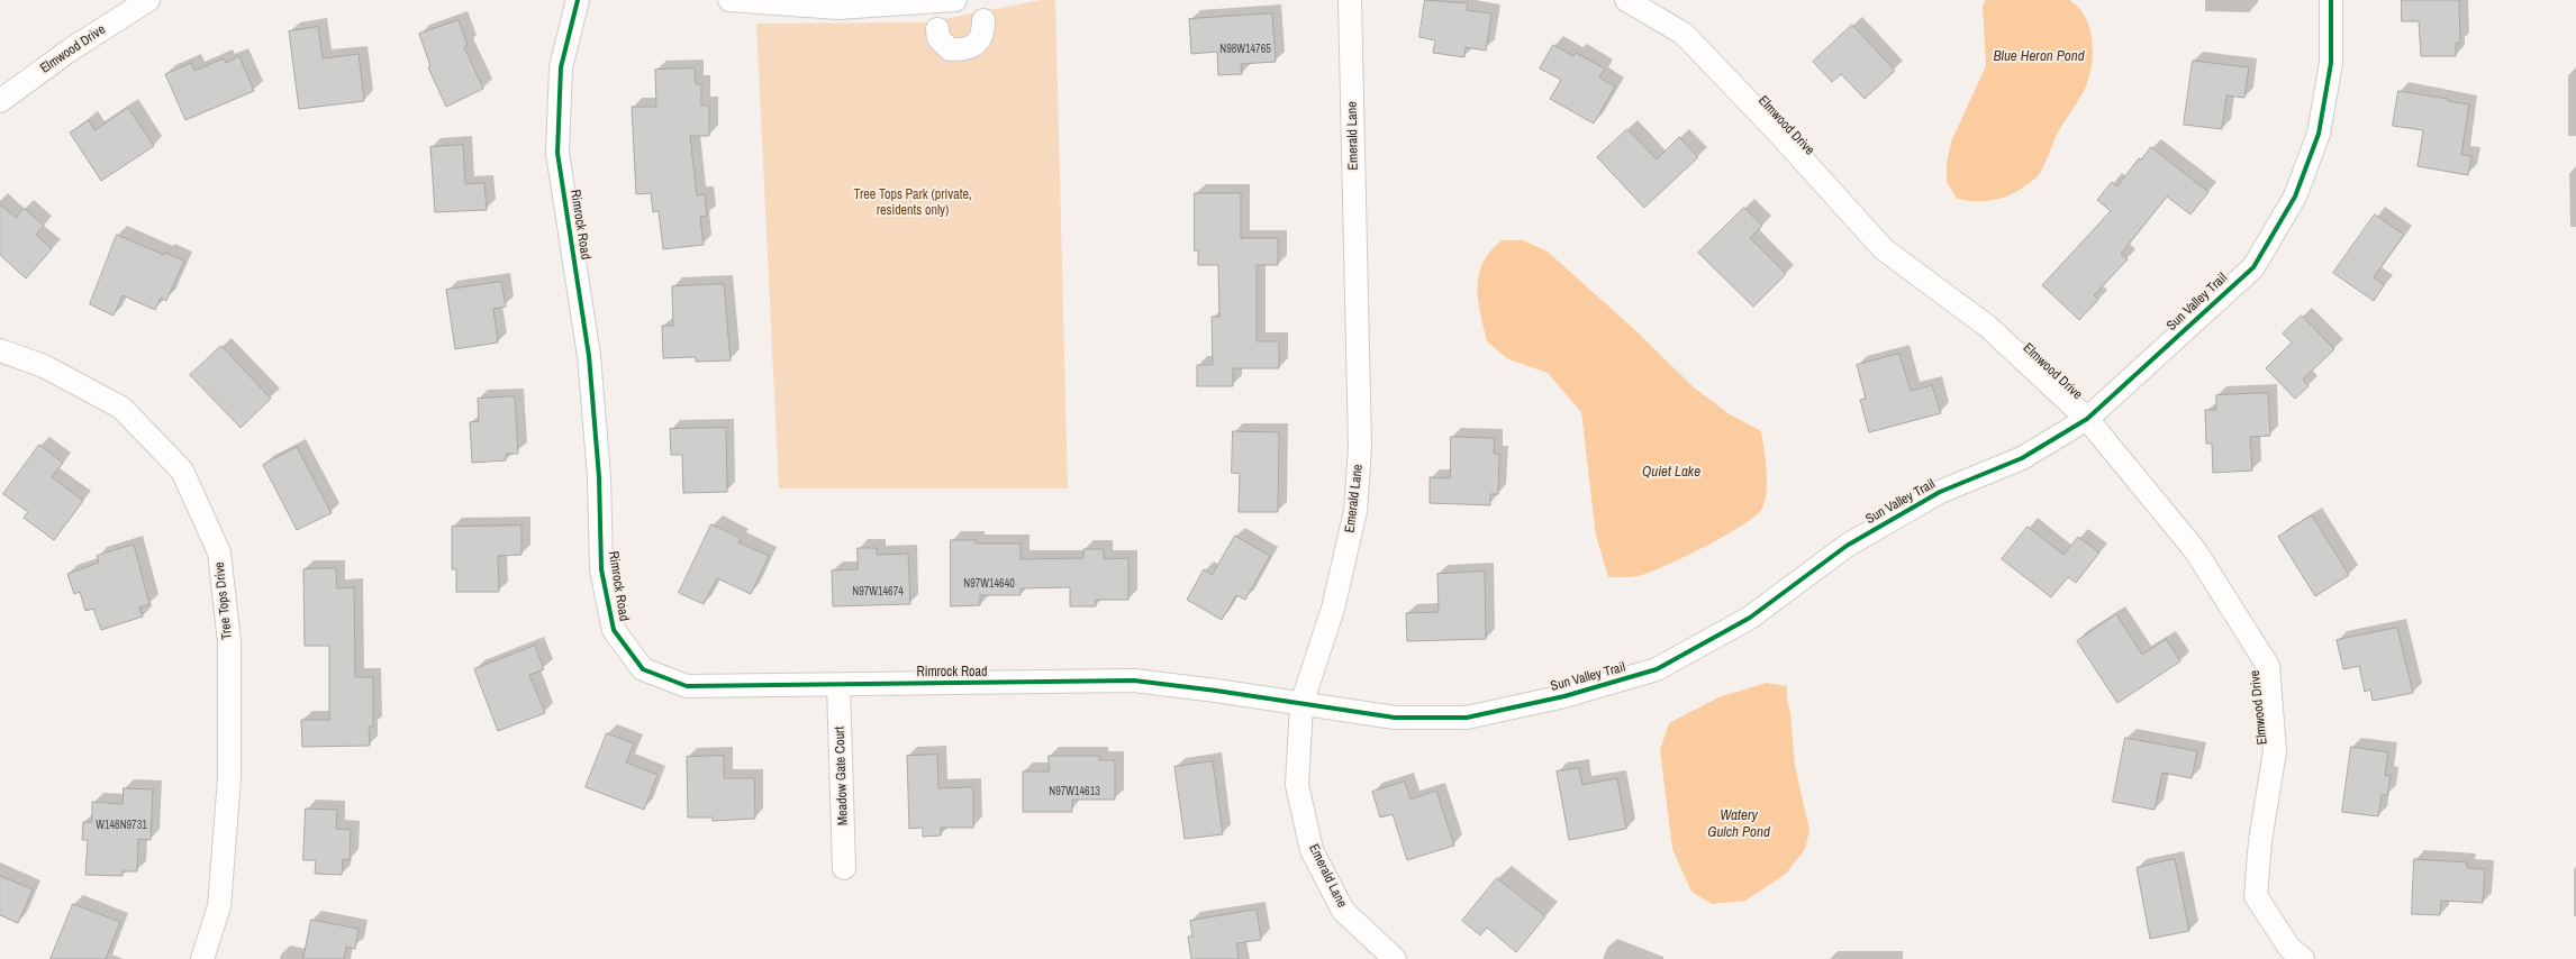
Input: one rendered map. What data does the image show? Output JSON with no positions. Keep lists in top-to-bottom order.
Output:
{
  "streets": {
    "street": [
      "Elmwood Drive",
      "Emerald Lane",
      "Rimrock Road",
      "Sun Valley Trail",
      "Tree Tops Drive",
      "Meadow Gate Court"
    ]
  },
  "crossings": [
    ["Elmwood Drive", "Sun Valley Trail"],
    ["Emerald Lane", "Rimrock Road"],
    ["Emerald Lane", "Sun Valley Trail"],
    ["Rimrock Road", "Sun Valley Trail"],
    ["Rimrock Road", "Meadow Gate Court"]
  ],
  "water": ["Blue Heron Pond", "Quiet Lake", "Watery Gulch Pond"],
  "parks": ["Tree Tops Park (private, residents only)"],
  "house_numbers": [
    "N98W14765",
    "N97W14640",
    "N97W14674",
    "N97W14613",
    "W148N9731"
  ]
}
